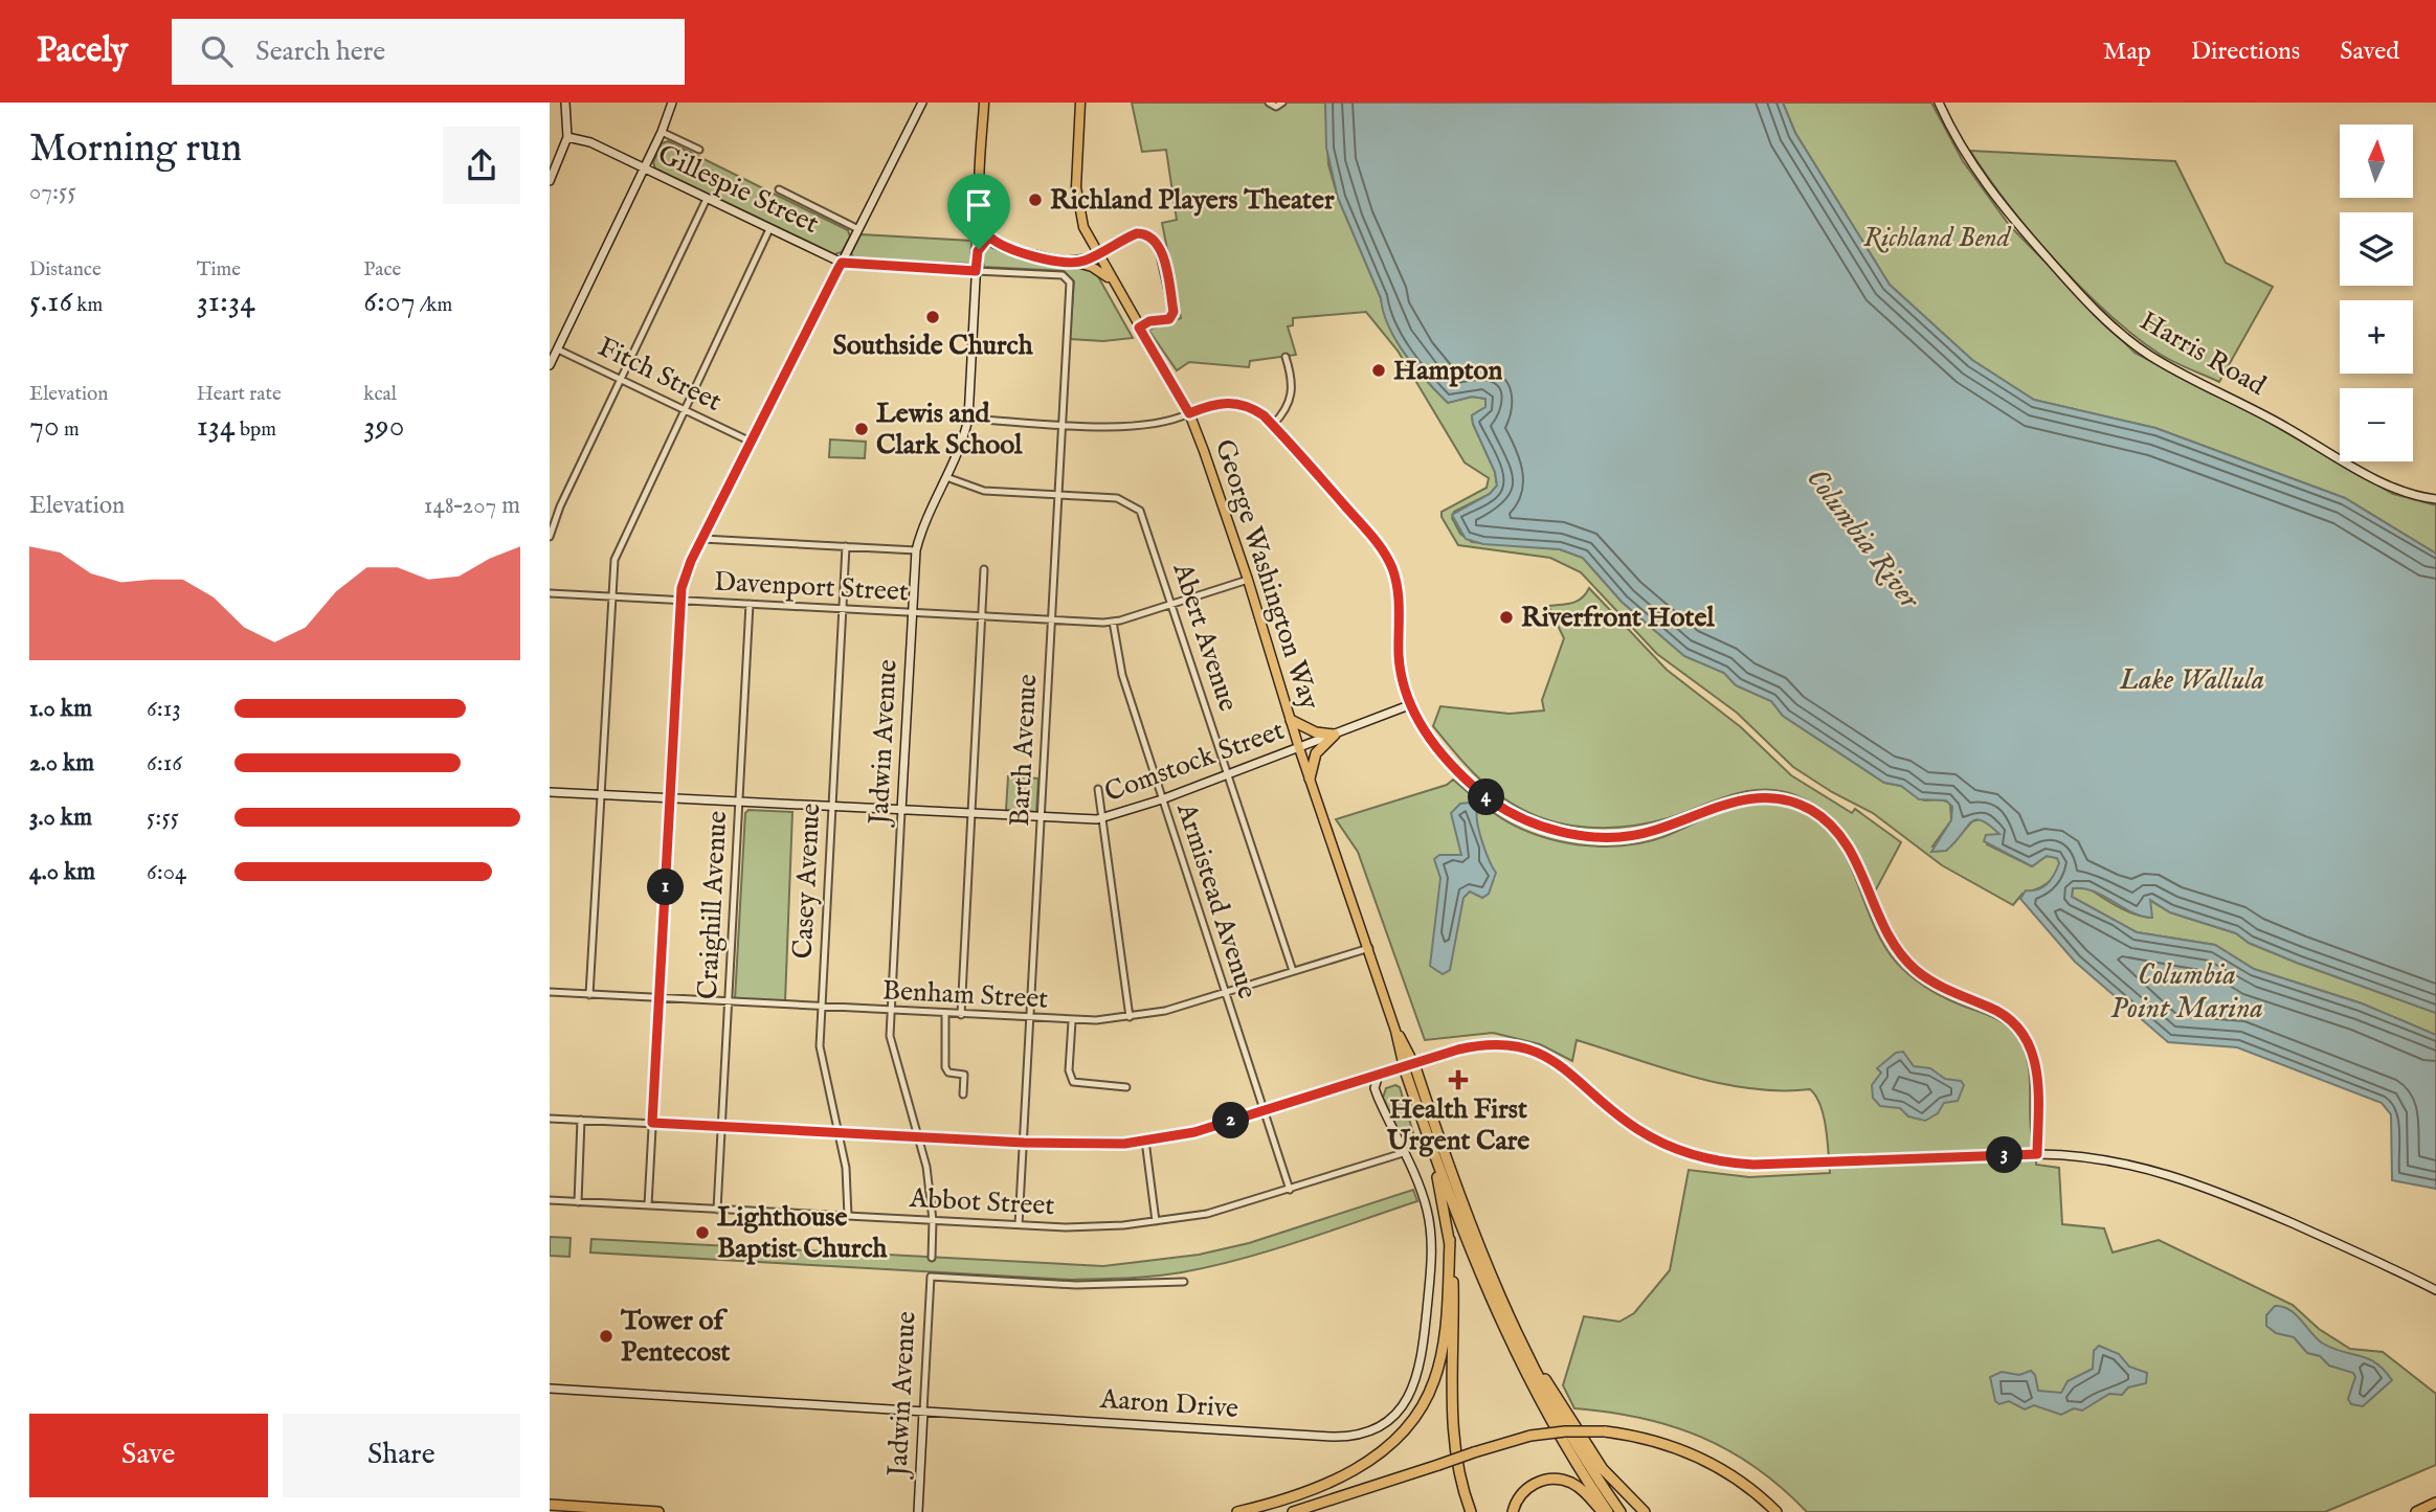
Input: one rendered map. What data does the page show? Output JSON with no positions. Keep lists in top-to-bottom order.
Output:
{
  "streets": {
    "highway": ["George Washington Way"],
    "street": [
      "Gillespie Street",
      "Harris Road",
      "Fitch Street",
      "Davenport Street",
      "Abert Avenue",
      "Jadwin Avenue",
      "Barth Avenue",
      "Comstock Street",
      "Casey Avenue",
      "Armistead Avenue",
      "Craighill Avenue",
      "Benham Street",
      "Abbot Street",
      "Aaron Drive"
    ]
  },
  "crossings": [
    ["Gillespie Street", "Jadwin Avenue"],
    ["Gillespie Street", "Barth Avenue"],
    ["George Washington Way", "Davenport Street"],
    ["George Washington Way", "Comstock Street"],
    ["George Washington Way", "Benham Street"],
    ["Davenport Street", "Abert Avenue"],
    ["Davenport Street", "Jadwin Avenue"],
    ["Davenport Street", "Barth Avenue"],
    ["Davenport Street", "Casey Avenue"],
    ["Davenport Street", "Armistead Avenue"],
    ["Davenport Street", "Craighill Avenue"],
    ["Abert Avenue", "Barth Avenue"],
    ["Abert Avenue", "Comstock Street"],
    ["Abert Avenue", "Benham Street"],
    ["Jadwin Avenue", "Comstock Street"],
    ["Jadwin Avenue", "Benham Street"],
    ["Jadwin Avenue", "Abbot Street"],
    ["Jadwin Avenue", "Aaron Drive"],
    ["Barth Avenue", "Comstock Street"],
    ["Barth Avenue", "Benham Street"],
    ["Barth Avenue", "Abbot Street"],
    ["Comstock Street", "Casey Avenue"],
    ["Comstock Street", "Armistead Avenue"],
    ["Comstock Street", "Craighill Avenue"],
    ["Casey Avenue", "Benham Street"],
    ["Casey Avenue", "Abbot Street"],
    ["Armistead Avenue", "Benham Street"],
    ["Armistead Avenue", "Abbot Street"],
    ["Craighill Avenue", "Benham Street"],
    ["Craighill Avenue", "Abbot Street"],
    ["Abbot Street", "Aaron Drive"]
  ],
  "water": ["Columbia River", "Lake Wallula", "Columbia Point Marina"],
  "parks": ["Richland Bend"],
  "places": {
    "other": [
      "Richland Players Theater",
      "Southside Church",
      "Hampton",
      "Lewis and Clark School",
      "Riverfront Hotel",
      "Lighthouse Baptist Church",
      "Tower of Pentecost"
    ],
    "health": ["Health First Urgent Care"]
  },
  "north": "top",
  "page": {
    "header": "Pacely",
    "search": "Search here",
    "nav": ["Map", "Directions", "Saved"],
    "heading": ["Morning run", "07:55"],
    "map_buttons": ["+", "−"],
    "stats": [
      ["Distance", "5.16 km"],
      ["Time", "31:34"],
      ["Pace", "6:07 /km"],
      ["Elevation", "70 m"],
      ["Heart rate", "134 bpm"],
      ["kcal", "390"]
    ],
    "chart": ["Elevation", "148–207 m"],
    "list": [
      {
        "name": "1.0 km",
        "note": "6:13"
      },
      {
        "name": "2.0 km",
        "note": "6:16"
      },
      {
        "name": "3.0 km",
        "note": "5:55"
      },
      {
        "name": "4.0 km",
        "note": "6:04"
      }
    ],
    "pins": [
      "4",
      "1",
      "2",
      "3"
    ],
    "buttons": ["Save", "Share"]
  }
}
